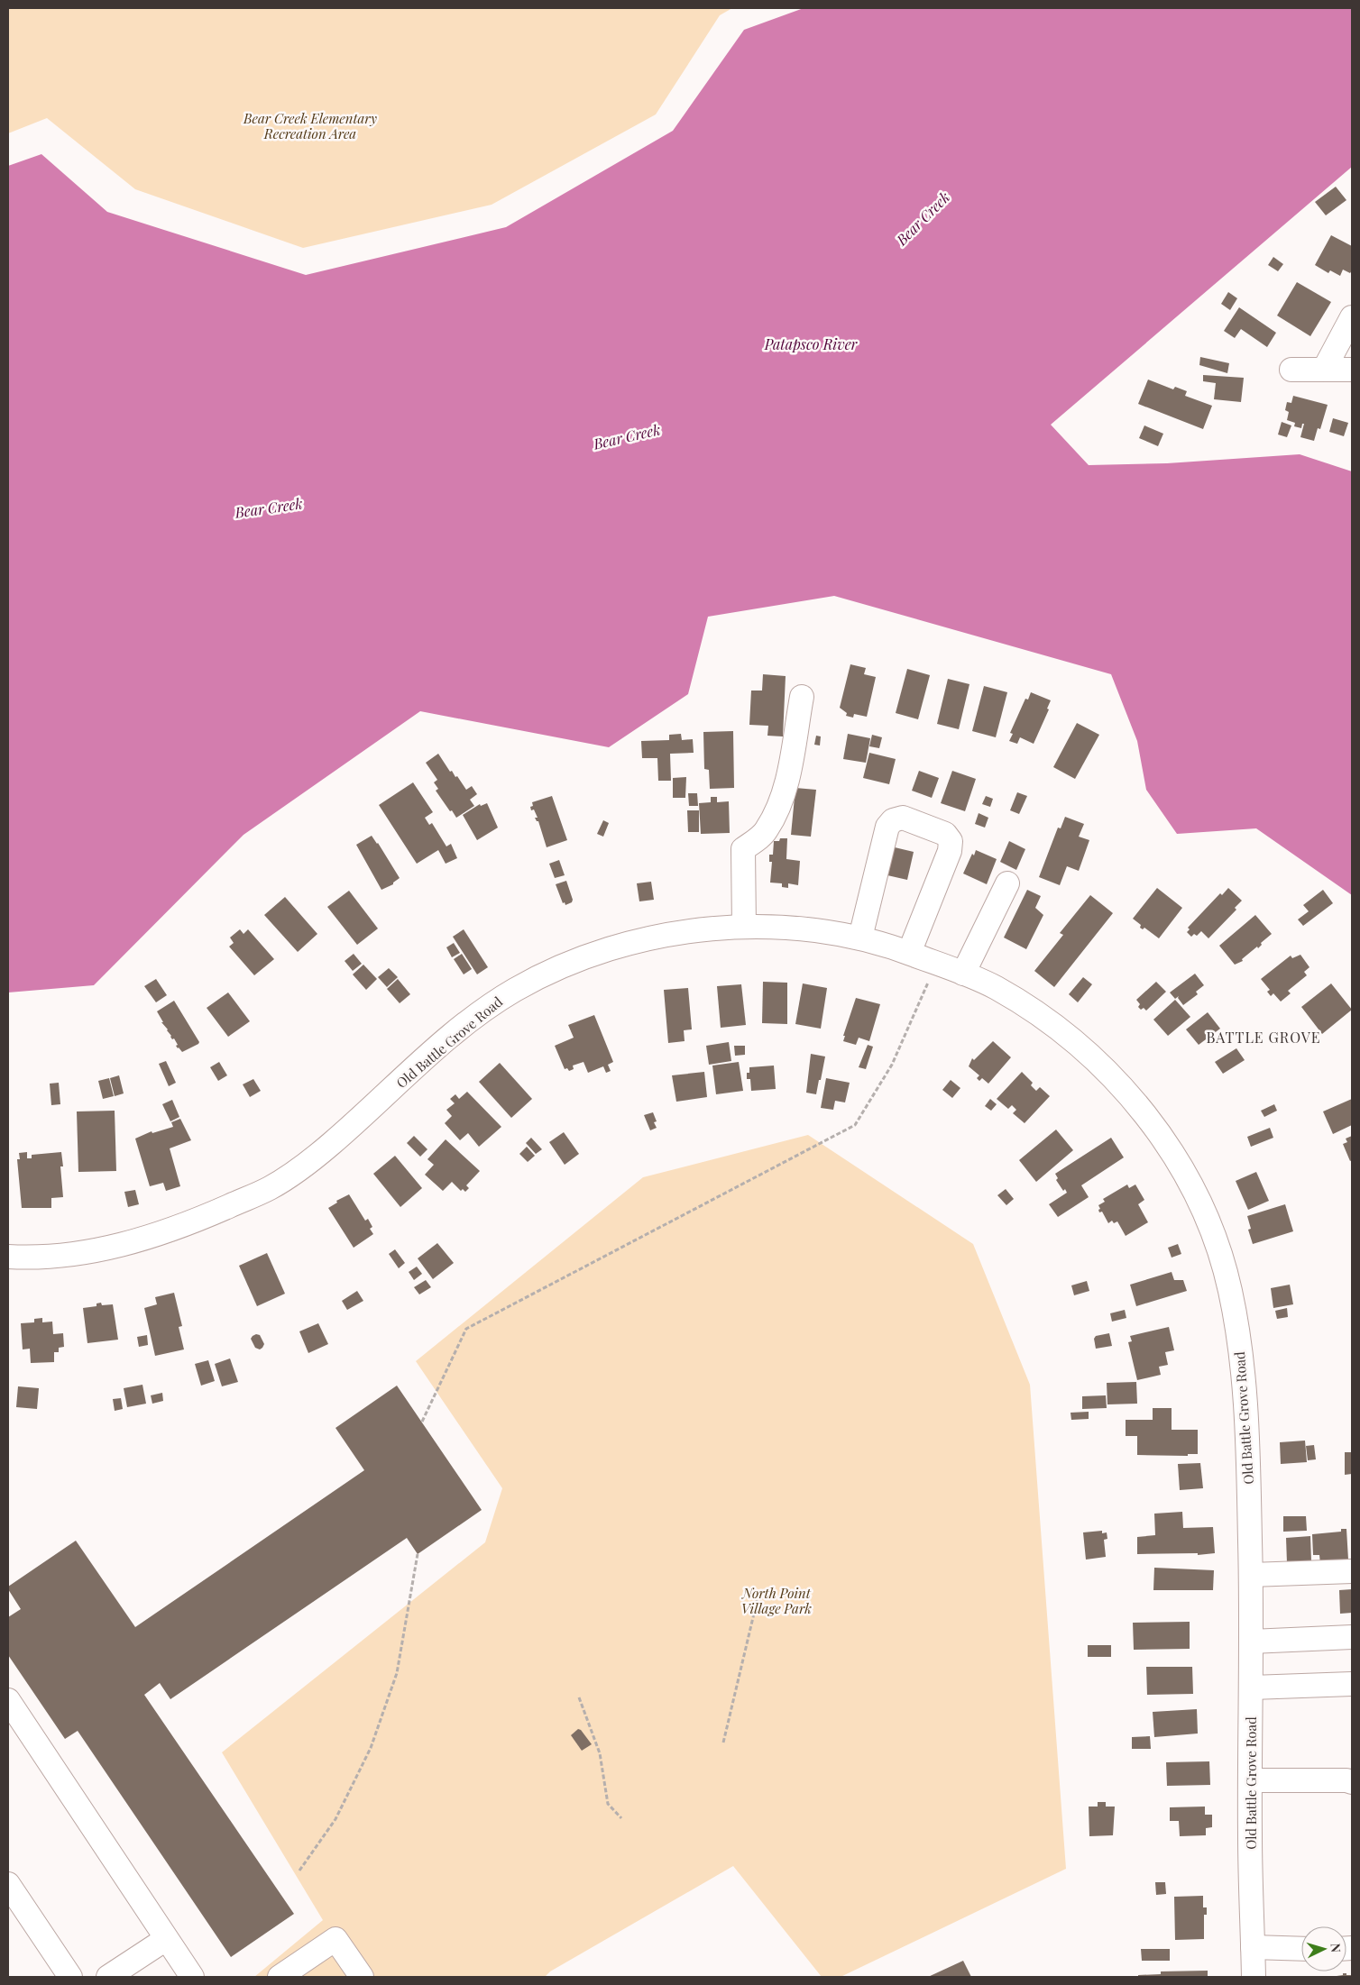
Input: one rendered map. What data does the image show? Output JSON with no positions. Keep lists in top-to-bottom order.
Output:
{
  "streets": {
    "street": ["Old Battle Grove Road"]
  },
  "districts": ["BATTLE GROVE"],
  "water": ["Bear Creek", "Patapsco River"],
  "parks": ["Bear Creek Elementary Recreation Area", "North Point Village Park"],
  "north": "right"
}
